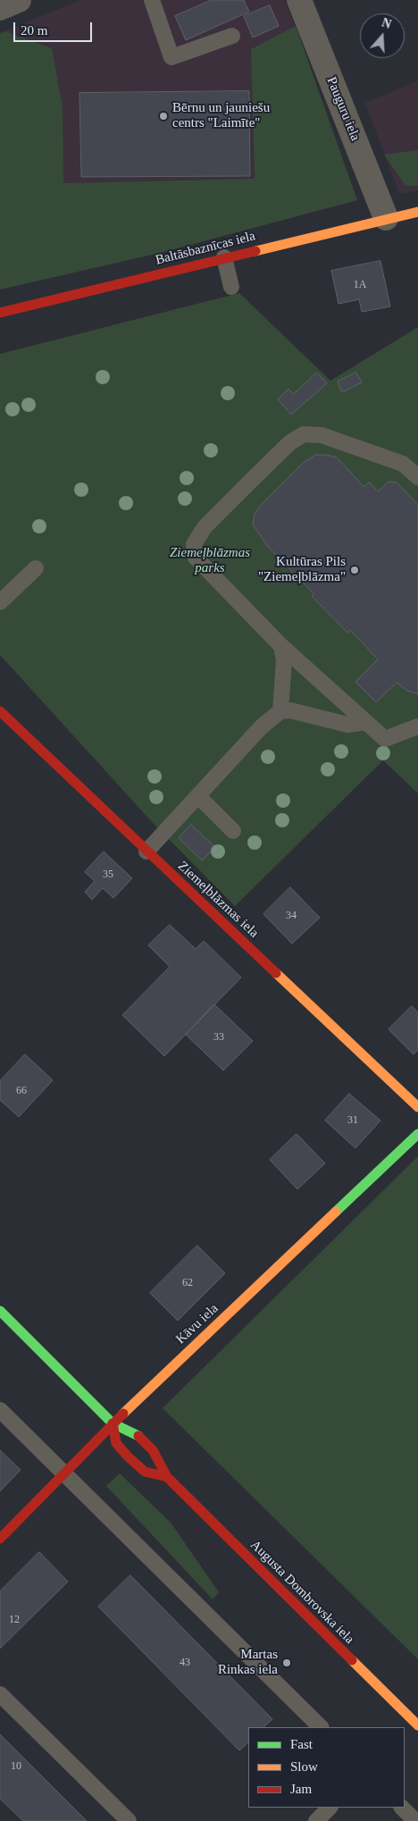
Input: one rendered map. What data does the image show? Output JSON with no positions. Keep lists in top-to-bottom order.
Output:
{
  "streets": {
    "street": [
      "Pauguru iela",
      "Baltāsbaznīcas iela",
      "Ziemeļblāzmas iela",
      "Kāvu iela",
      "Augusta Dombrovska iela"
    ]
  },
  "crossings": [
    ["Pauguru iela", "Baltāsbaznīcas iela"],
    ["Kāvu iela", "Augusta Dombrovska iela"]
  ],
  "parks": ["Ziemeļblāzmas parks"],
  "places": ["Bērnu un jauniešu centrs \"Laimīte\"", "Kultūras Pils \"Ziemeļblāzma\"", "Martas Rinkas iela"],
  "house_numbers": [
    "1A",
    "35",
    "34",
    "33",
    "66",
    "31",
    "62",
    "12",
    "43",
    "10"
  ],
  "legend": ["Fast", "Slow", "Jam"],
  "scale_bar": "20 m",
  "north": "top"
}
